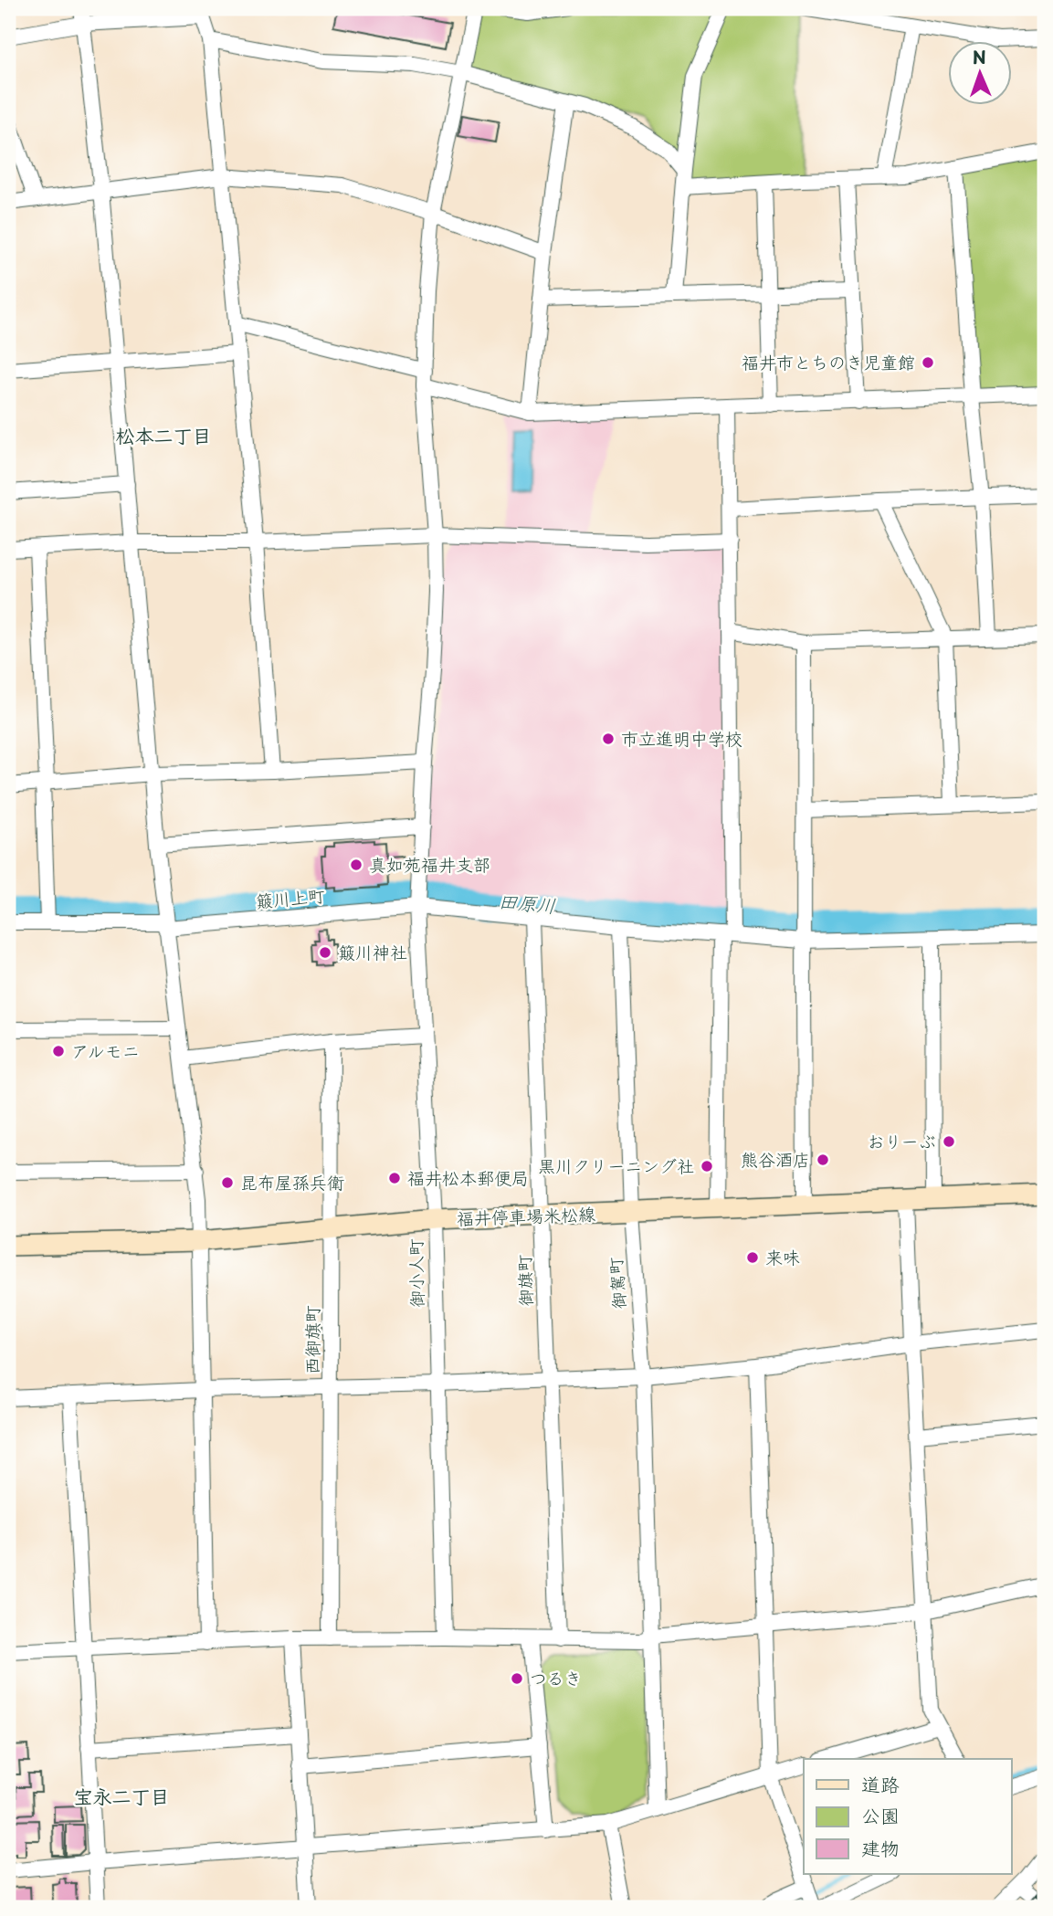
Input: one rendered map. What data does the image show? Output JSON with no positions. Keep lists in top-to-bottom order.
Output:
{
  "streets": {
    "main road": ["福井停車場米松線"],
    "street": [
      "簸川上町",
      "御小人町",
      "御旗町",
      "御駕町",
      "西御旗町"
    ]
  },
  "crossings": [
    ["簸川上町", "御小人町"],
    ["簸川上町", "御旗町"],
    ["簸川上町", "御駕町"],
    ["福井停車場米松線", "御小人町"],
    ["福井停車場米松線", "御旗町"],
    ["福井停車場米松線", "御駕町"],
    ["福井停車場米松線", "西御旗町"]
  ],
  "districts": ["松本二丁目", "宝永二丁目"],
  "water": ["田原川"],
  "places": [
    "福井市とちのき児童館",
    "市立進明中学校",
    "真如苑福井支部",
    "簸川神社",
    "アルモニ",
    "おりーぶ",
    "熊谷酒店",
    "黒川クリーニング社",
    "福井松本郵便局",
    "昆布屋孫兵衛",
    "来味",
    "つるき"
  ],
  "legend": ["道路", "公園", "建物"],
  "north": "top"
}
